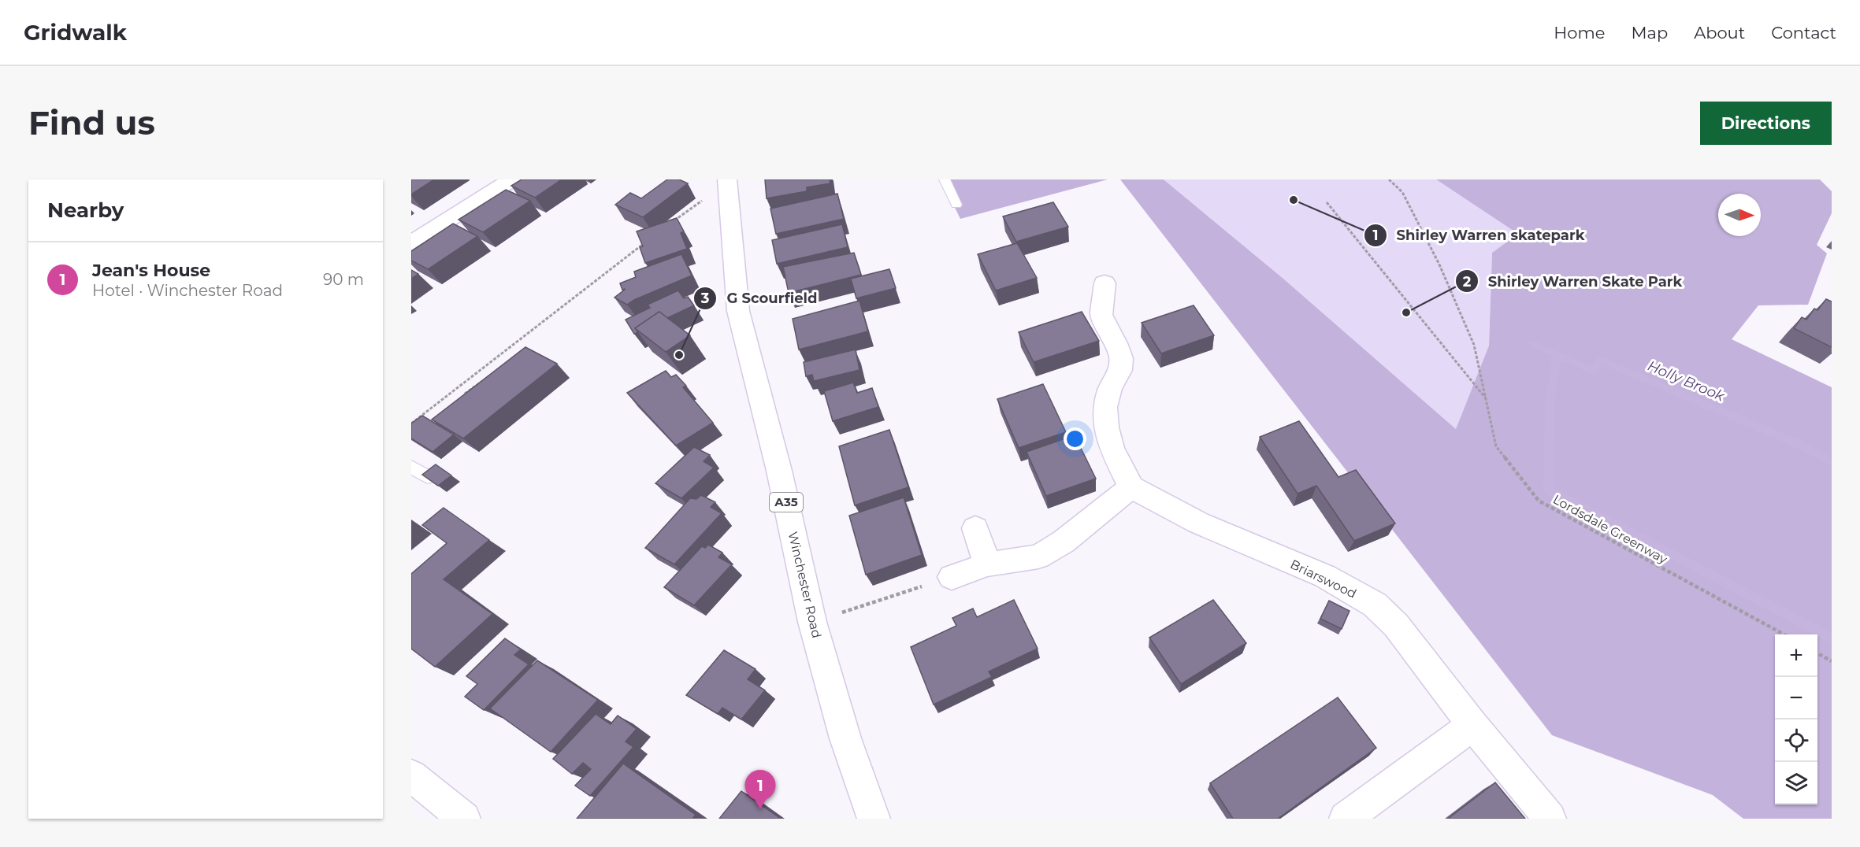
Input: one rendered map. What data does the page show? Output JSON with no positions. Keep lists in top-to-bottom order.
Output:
{
  "streets": {
    "street": ["A35", "Briarswood", "Winchester Road"],
    "path": ["Lordsdale Greenway"]
  },
  "water": ["Holly Brook"],
  "places": ["Shirley Warren skatepark", "Shirley Warren Skate Park", "G Scourfield"],
  "north": "right",
  "page": {
    "header": "Gridwalk",
    "nav": [
      "Home",
      "Map",
      "About",
      "Contact"
    ],
    "buttons": "Directions",
    "title": "Find us",
    "heading": "Nearby",
    "list": [
      {
        "mark": "1",
        "name": "Jean's House",
        "note": "Hotel · Winchester Road",
        "value": "90 m"
      }
    ],
    "map_buttons": ["+", "−"],
    "pins": "1"
  }
}
